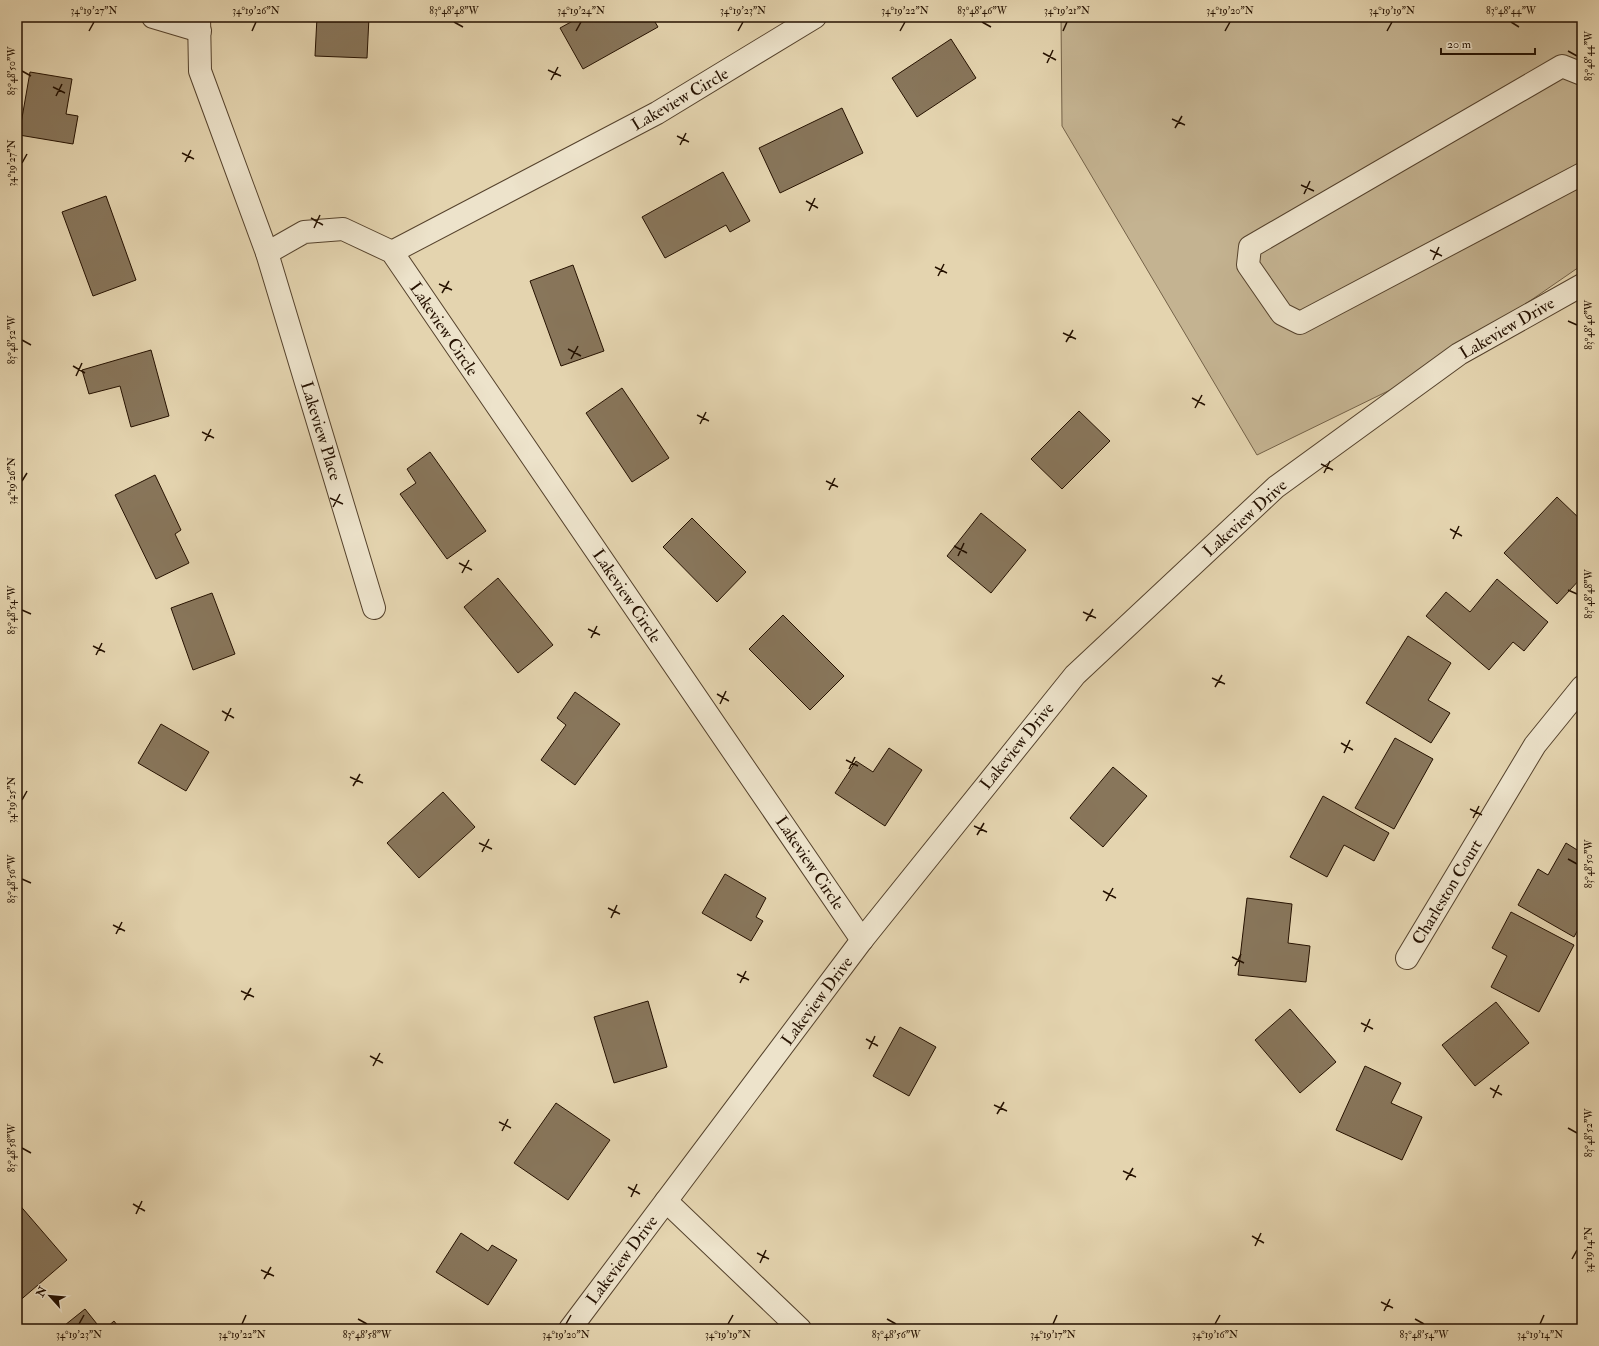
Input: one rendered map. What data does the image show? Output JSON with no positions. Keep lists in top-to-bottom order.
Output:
{
  "streets": {
    "street": [
      "Lakeview Circle",
      "Lakeview Drive",
      "Lakeview Place",
      "Charleston Court"
    ]
  },
  "crossings": [
    ["Lakeview Circle", "Lakeview Drive"]
  ],
  "scale_bar": "20 m",
  "north": "top left",
  "coordinates": [
    "34°19'27\"N",
    "34°19'26\"N",
    "83°48'48\"W",
    "34°19'24\"N",
    "34°19'23\"N",
    "34°19'22\"N",
    "83°48'46\"W",
    "34°19'21\"N",
    "34°19'20\"N",
    "34°19'19\"N",
    "83°48'44\"W",
    "83°48'50\"W",
    "83°48'52\"W",
    "83°48'54\"W",
    "34°19'25\"N",
    "83°48'56\"W",
    "83°48'58\"W",
    "34°19'14\"N",
    "34°19'17\"N",
    "34°19'16\"N"
  ]
}
